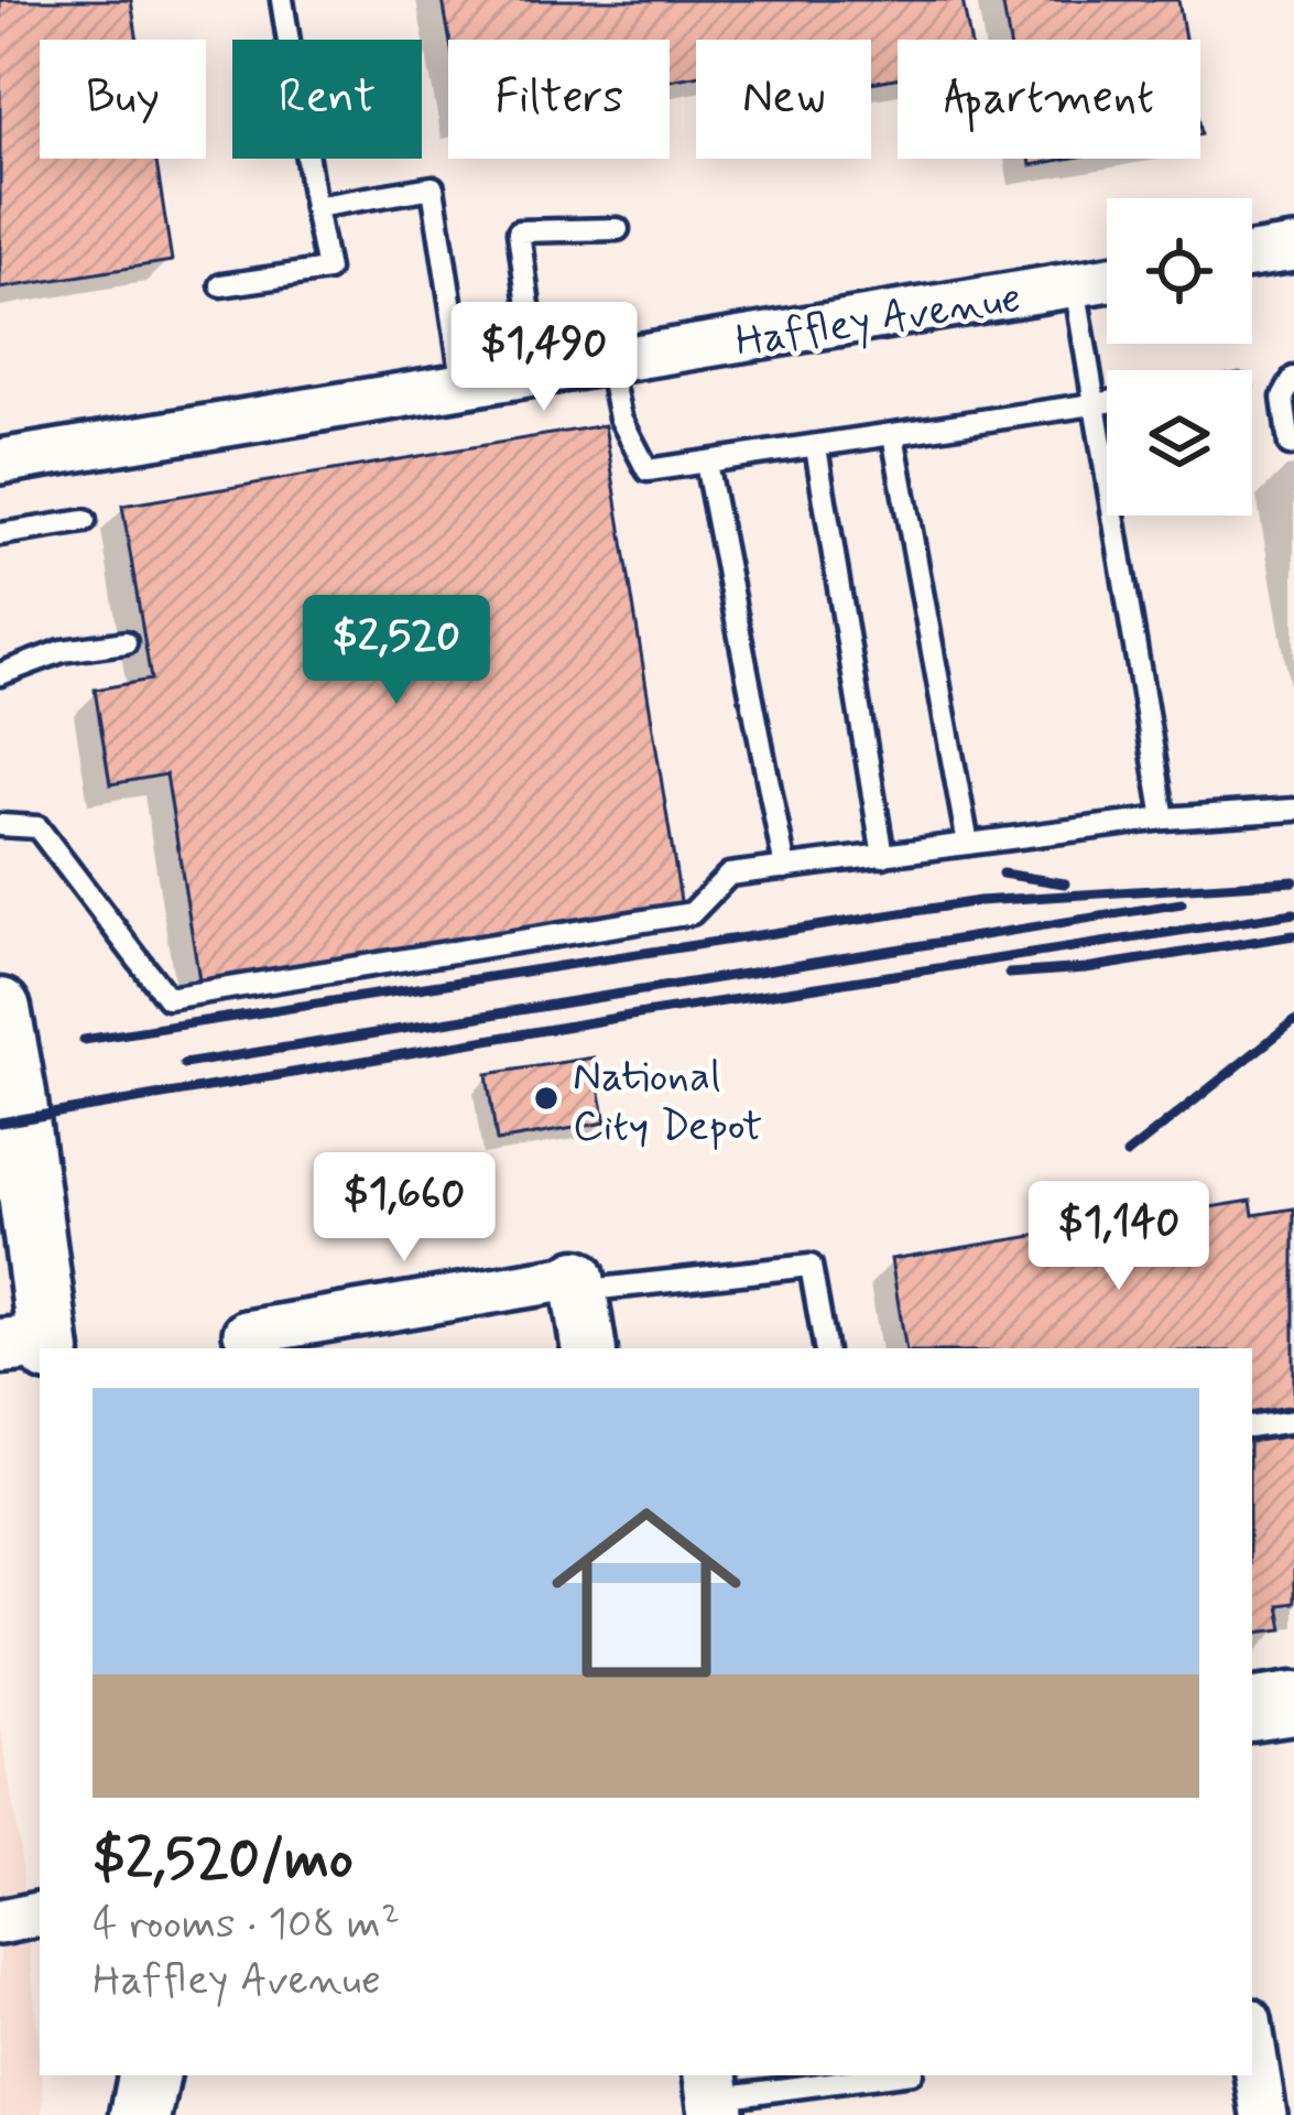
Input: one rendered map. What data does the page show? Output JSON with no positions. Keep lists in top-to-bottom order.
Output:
{
  "streets": {
    "street": ["Haffley Avenue"]
  },
  "places": ["National City Depot"],
  "page": {
    "chip": [
      "Buy",
      "Rent",
      "Filters",
      "New",
      "Apartment"
    ],
    "price": [
      "$1,490",
      "$2,520",
      "$1,660",
      "$1,140"
    ],
    "list": [
      {
        "name": "$2,520/mo",
        "note": "4 rooms · 108 m² · Haffley Avenue"
      }
    ]
  }
}
